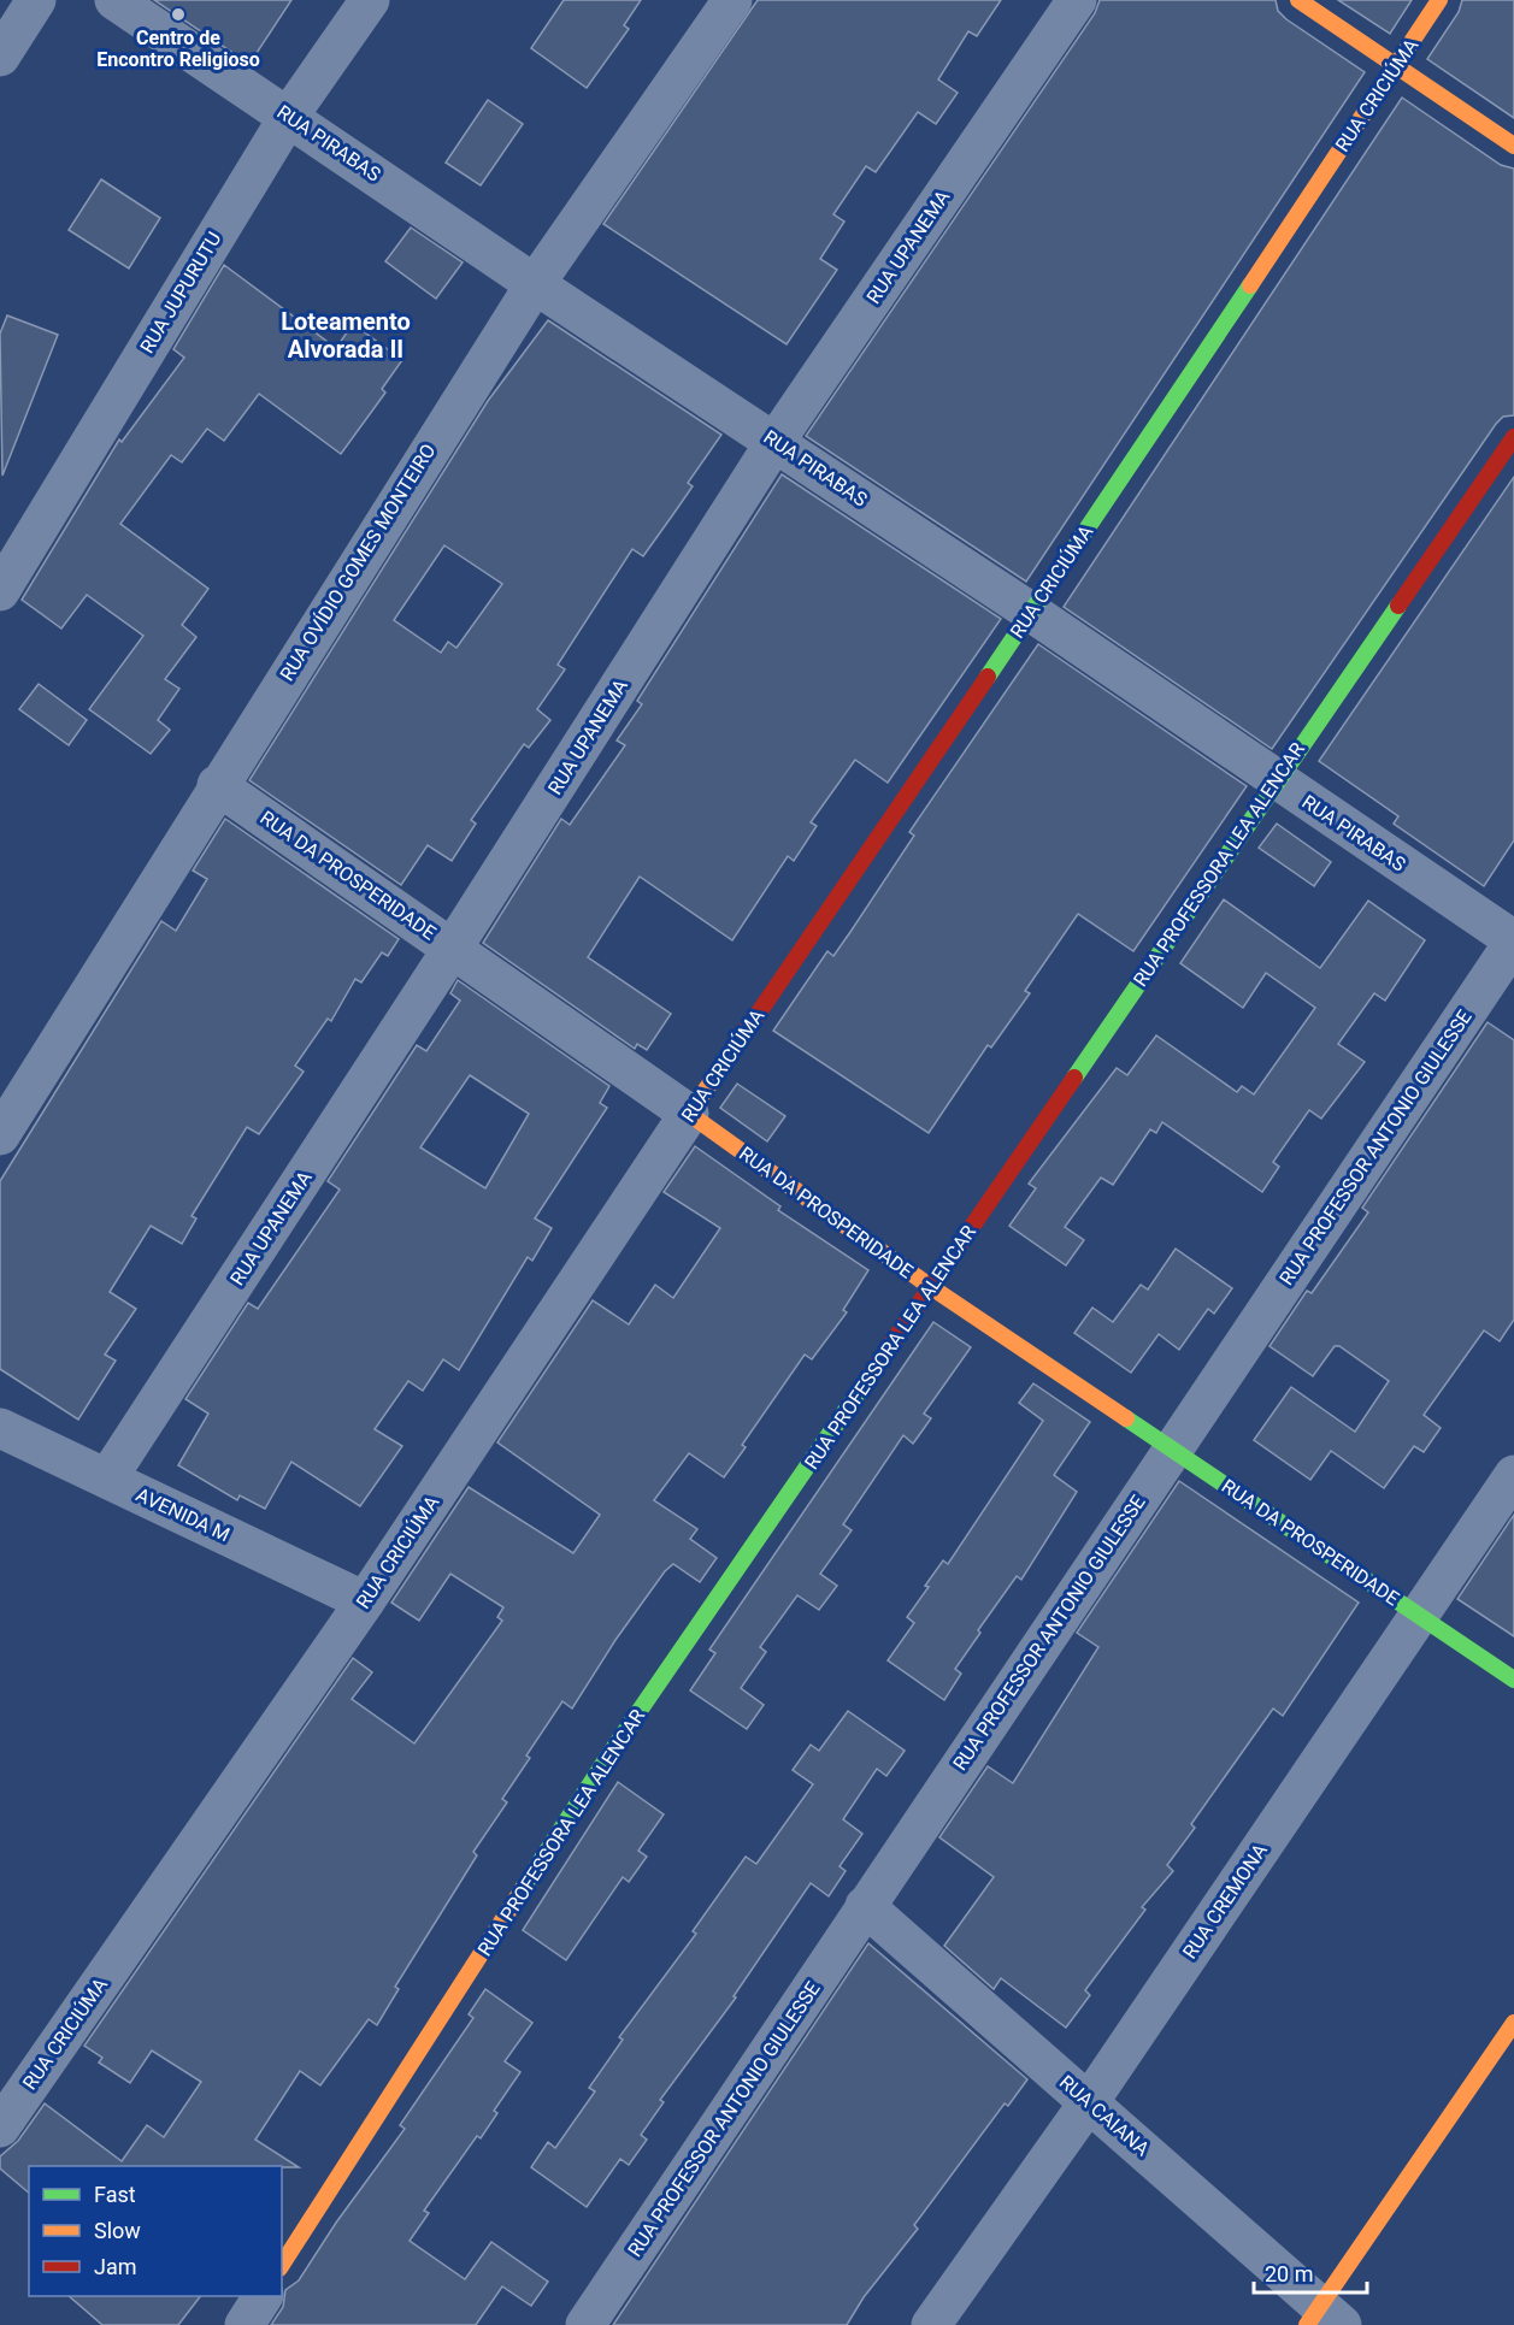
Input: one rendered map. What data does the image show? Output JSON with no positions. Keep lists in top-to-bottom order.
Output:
{
  "streets": {
    "street": [
      "RUA CRICIÚMA",
      "RUA PIRABAS",
      "RUA UPANEMA",
      "RUA JUPURUTU",
      "RUA OVÍDIO GOMES MONTEIRO",
      "RUA PROFESSORA LEA ALENCAR",
      "RUA DA PROSPERIDADE",
      "RUA PROFESSOR ANTONIO GIULESSE",
      "AVENIDA M",
      "RUA CREMONA",
      "RUA CAIANA"
    ]
  },
  "crossings": [
    ["RUA CRICIÚMA", "RUA PIRABAS"],
    ["RUA CRICIÚMA", "RUA DA PROSPERIDADE"],
    ["RUA CRICIÚMA", "AVENIDA M"],
    ["RUA PIRABAS", "RUA UPANEMA"],
    ["RUA PIRABAS", "RUA JUPURUTU"],
    ["RUA PIRABAS", "RUA OVÍDIO GOMES MONTEIRO"],
    ["RUA PIRABAS", "RUA PROFESSORA LEA ALENCAR"],
    ["RUA PIRABAS", "RUA PROFESSOR ANTONIO GIULESSE"],
    ["RUA UPANEMA", "RUA DA PROSPERIDADE"],
    ["RUA UPANEMA", "AVENIDA M"],
    ["RUA OVÍDIO GOMES MONTEIRO", "RUA DA PROSPERIDADE"],
    ["RUA PROFESSORA LEA ALENCAR", "RUA DA PROSPERIDADE"],
    ["RUA DA PROSPERIDADE", "RUA PROFESSOR ANTONIO GIULESSE"],
    ["RUA DA PROSPERIDADE", "RUA CREMONA"],
    ["RUA PROFESSOR ANTONIO GIULESSE", "RUA CAIANA"],
    ["RUA CREMONA", "RUA CAIANA"]
  ],
  "districts": ["Loteamento Alvorada II"],
  "places": ["Centro de Encontro Religioso"],
  "legend": ["Fast", "Slow", "Jam"],
  "scale_bar": "20 m"
}
